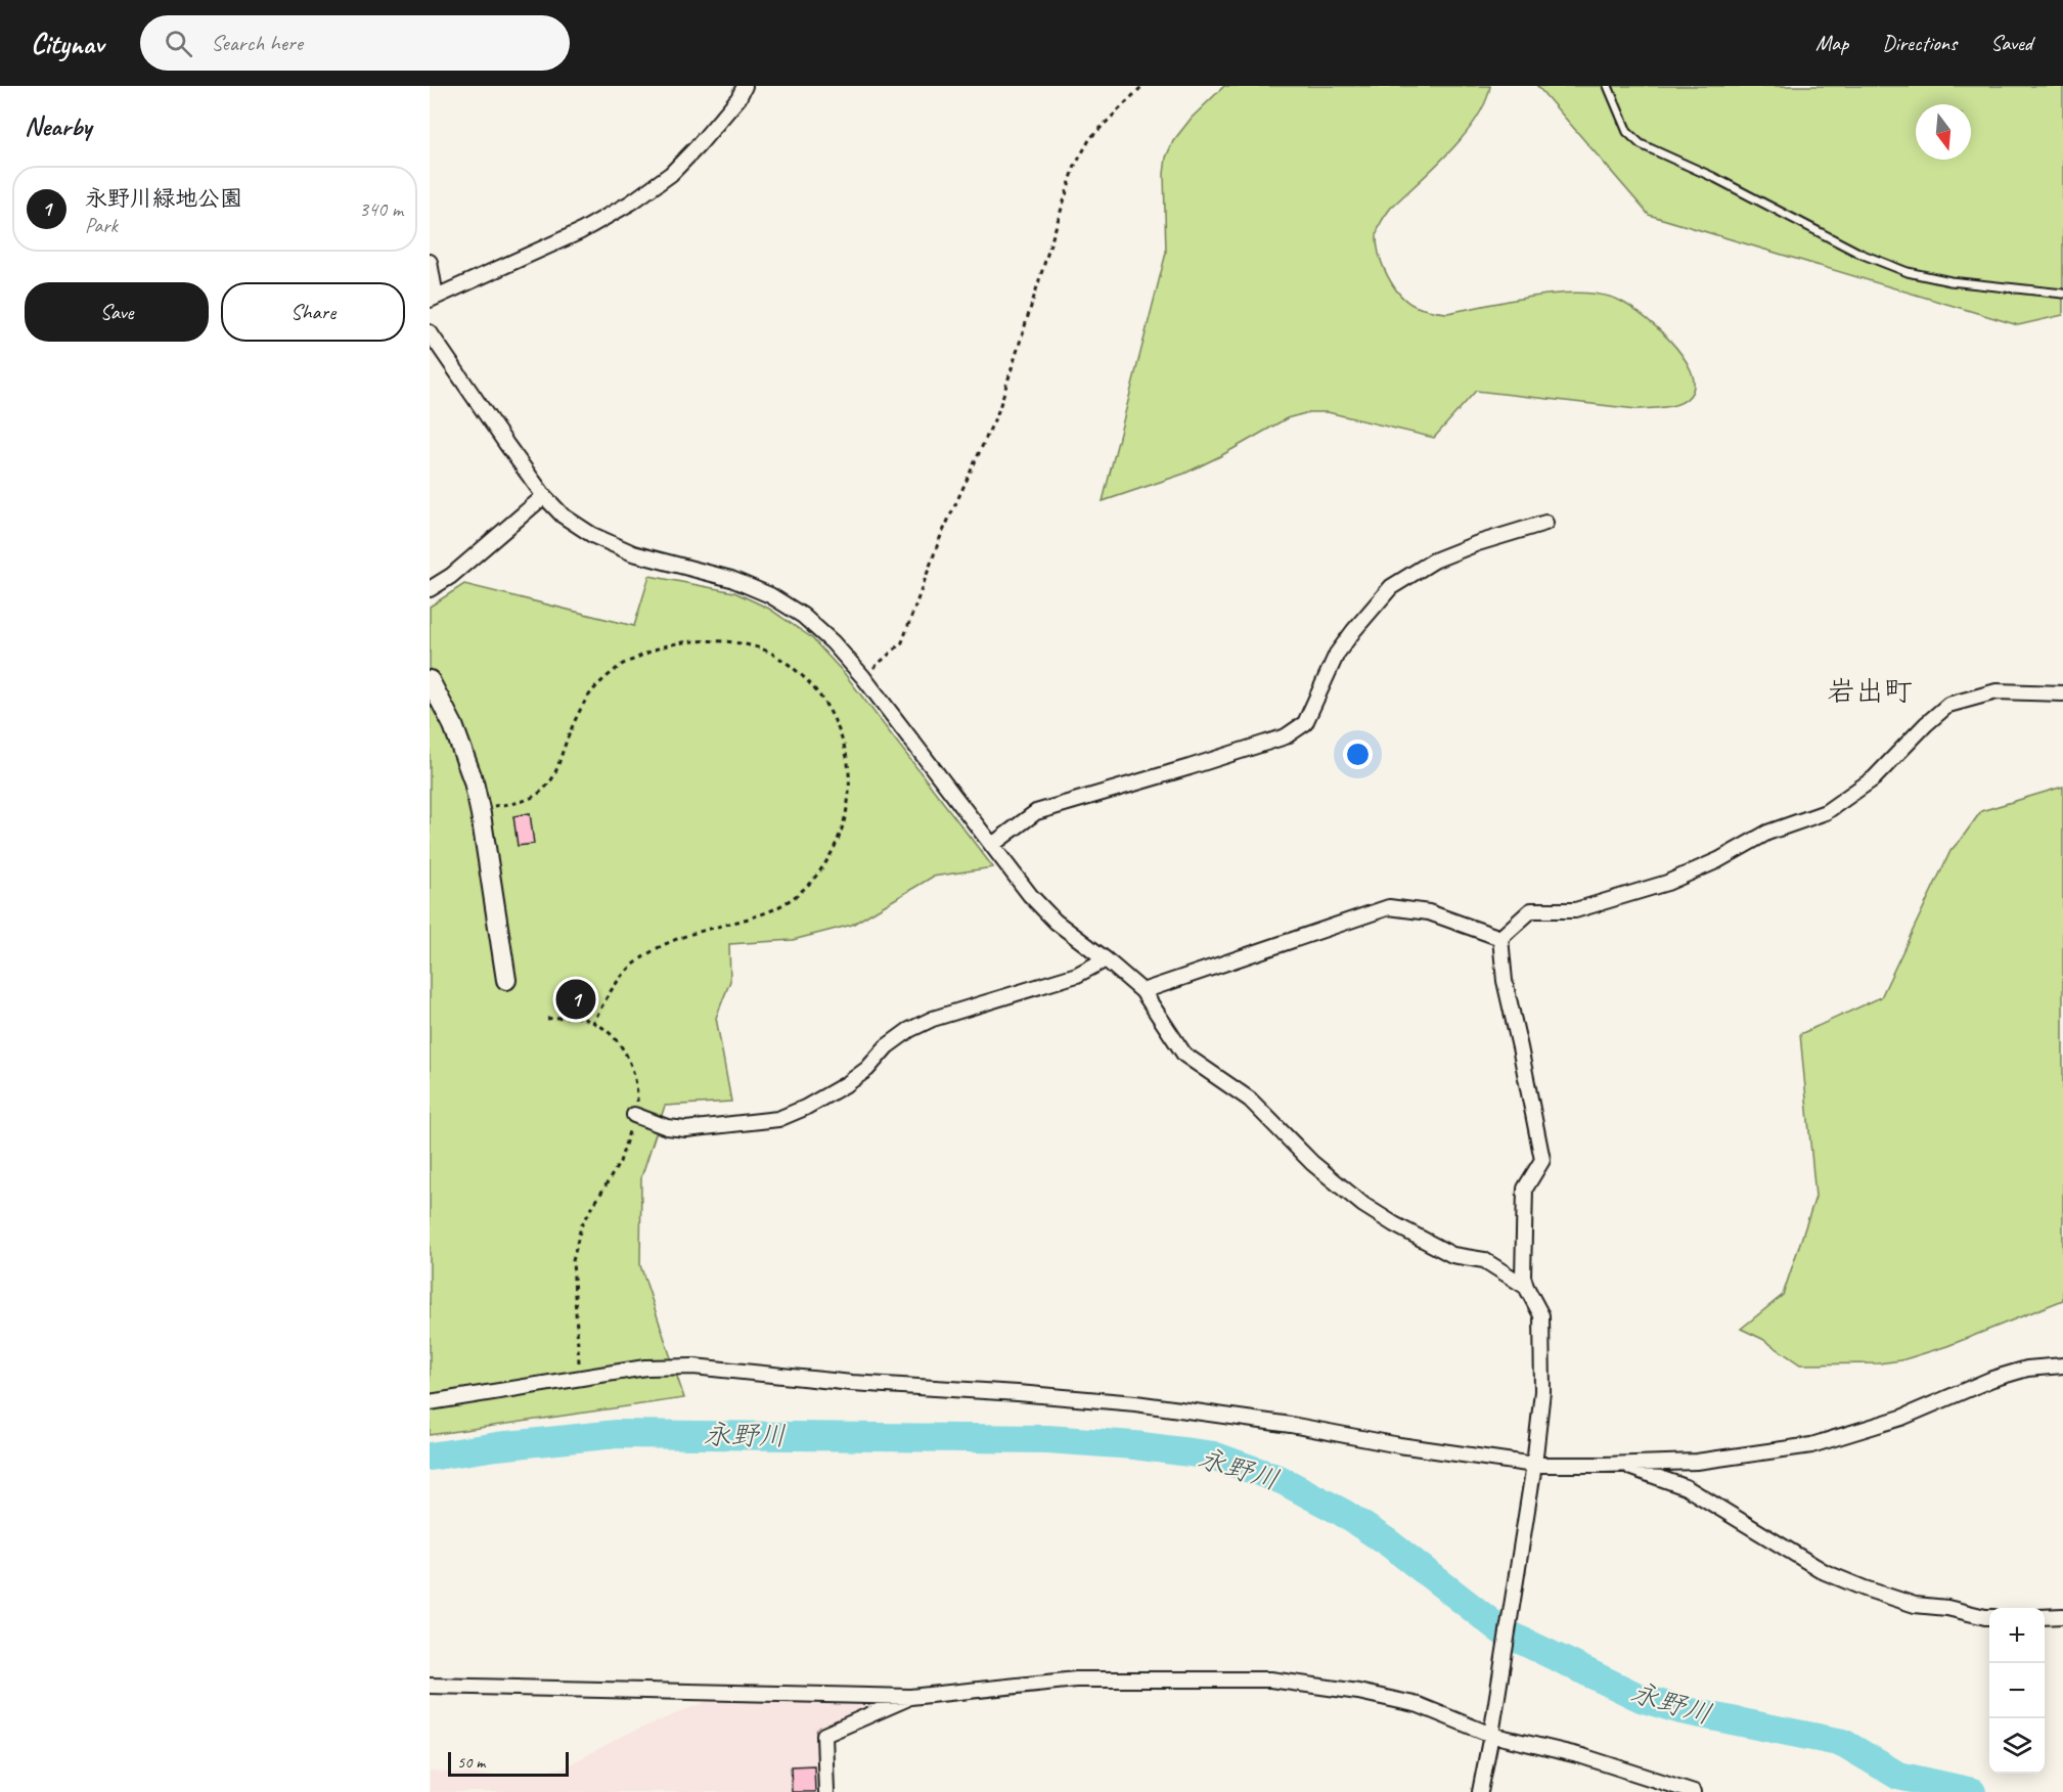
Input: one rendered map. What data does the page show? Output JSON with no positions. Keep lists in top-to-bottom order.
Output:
{
  "districts": ["岩出町"],
  "water": ["永野川"],
  "scale_bar": "50 m",
  "north": "bottom",
  "page": {
    "header": "Citynav",
    "search": "Search here",
    "nav": ["Map", "Directions", "Saved"],
    "heading": "Nearby",
    "list": [
      {
        "mark": "1",
        "name": "永野川緑地公園",
        "note": "Park",
        "value": "340 m"
      }
    ],
    "buttons": ["Save", "Share"],
    "pins": "1",
    "map_buttons": ["+", "−"],
    "scale": "50 m"
  }
}
